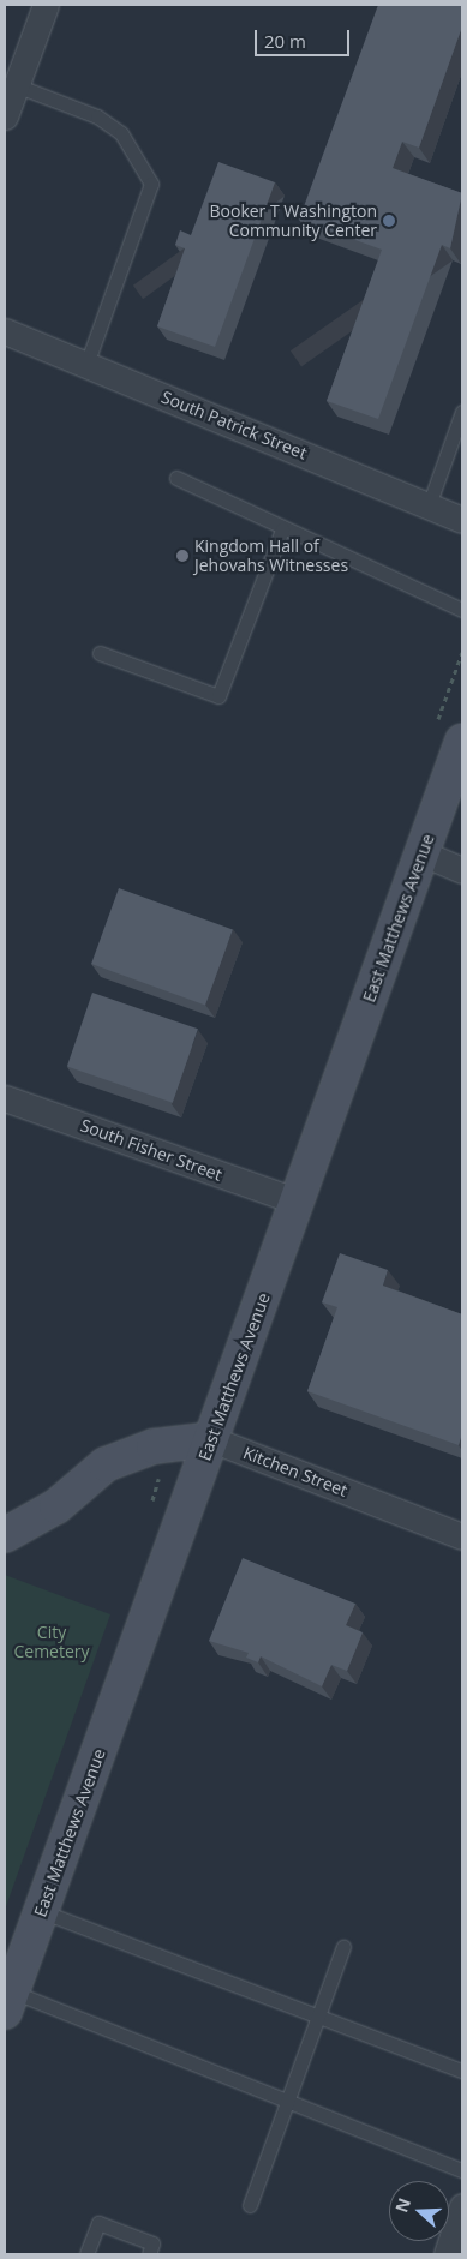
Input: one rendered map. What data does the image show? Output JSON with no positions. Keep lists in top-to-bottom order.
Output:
{
  "streets": {
    "street": [
      "South Patrick Street",
      "East Matthews Avenue",
      "South Fisher Street",
      "Kitchen Street"
    ]
  },
  "crossings": [
    ["East Matthews Avenue", "South Fisher Street"],
    ["East Matthews Avenue", "Kitchen Street"]
  ],
  "parks": ["City Cemetery"],
  "places": ["Booker T Washington Community Center", "Kingdom Hall of Jehovahs Witnesses"],
  "scale_bar": "20 m",
  "north": "left"
}
